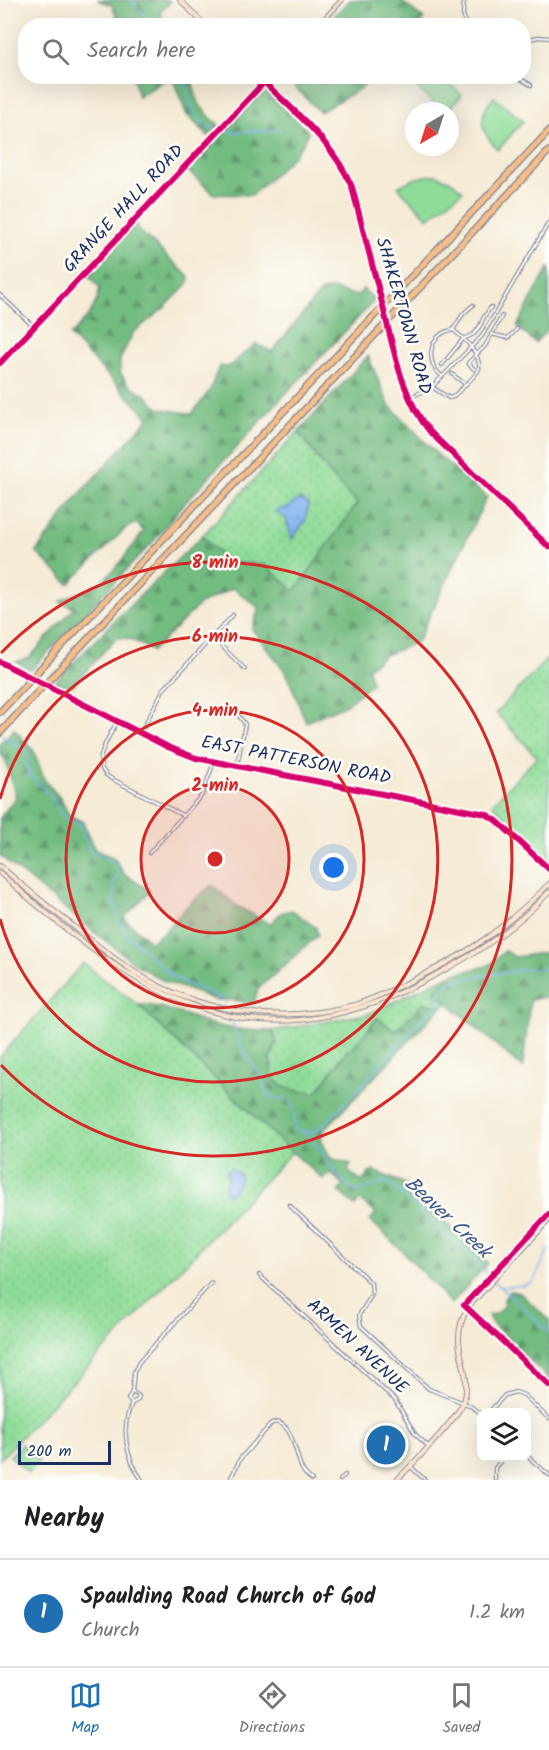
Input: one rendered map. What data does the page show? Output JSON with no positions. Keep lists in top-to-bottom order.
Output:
{
  "streets": {
    "street": [
      "GRANGE HALL ROAD",
      "SHAKERTOWN ROAD",
      "EAST PATTERSON ROAD",
      "ARMEN AVENUE"
    ]
  },
  "water": ["Beaver Creek"],
  "scale_bar": "200 m",
  "north": "bottom left",
  "page": {
    "search": "Search here",
    "pins": "1",
    "scale": "200 m",
    "heading": "Nearby",
    "list": [
      {
        "mark": "1",
        "name": "Spaulding Road Church of God",
        "note": "Church",
        "value": "1.2 km"
      }
    ],
    "nav": ["Map", "Directions", "Saved"]
  },
  "rings": [
    "8 min",
    "6 min",
    "4 min",
    "2 min"
  ]
}
